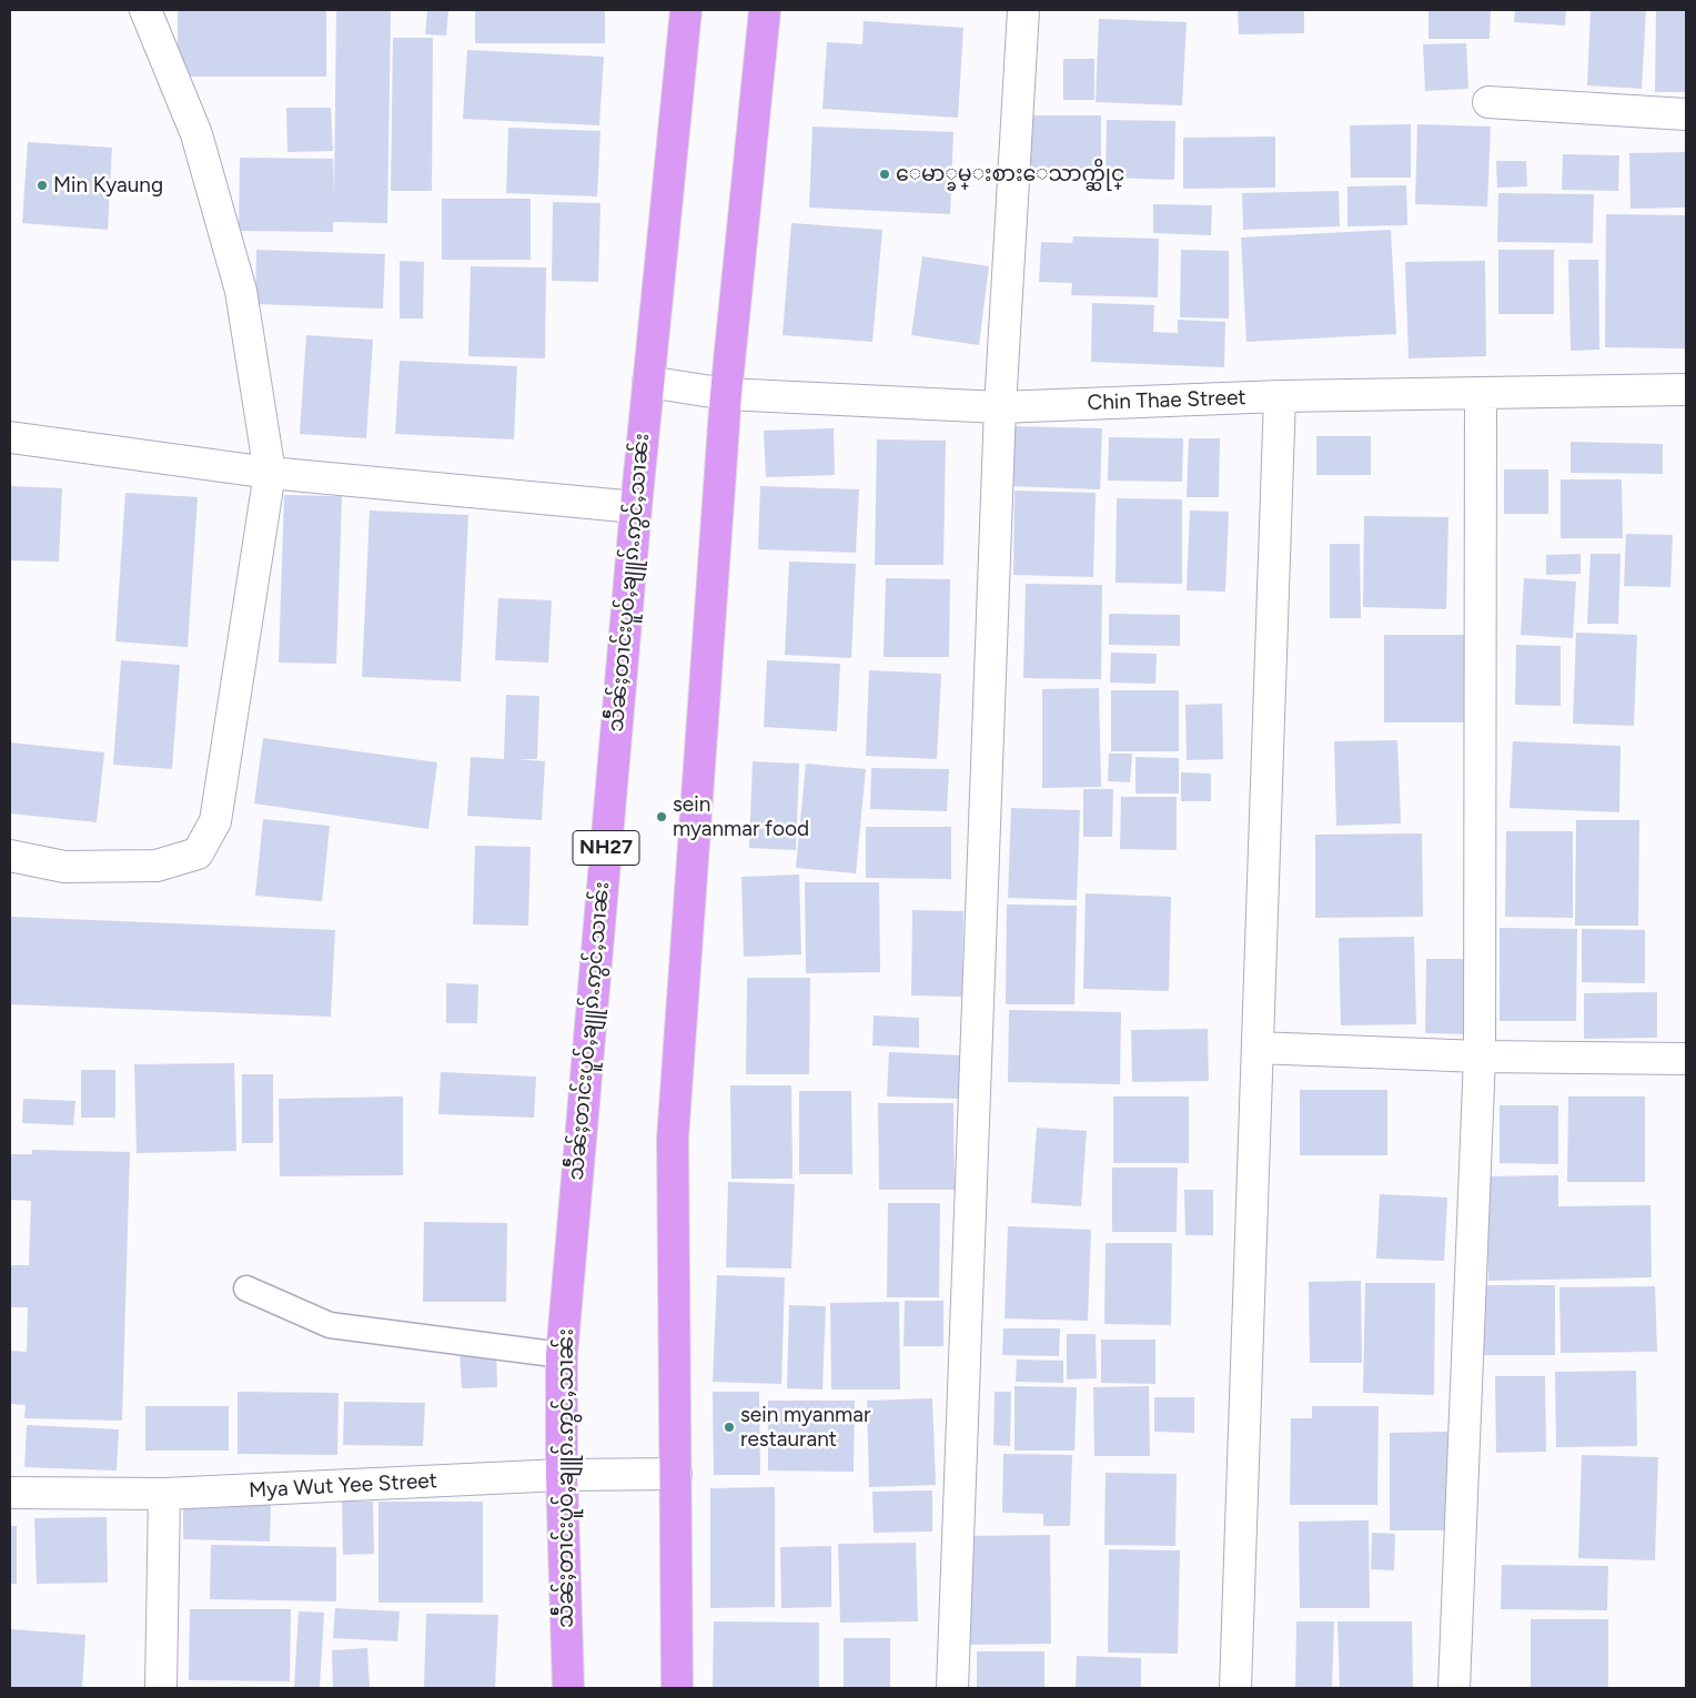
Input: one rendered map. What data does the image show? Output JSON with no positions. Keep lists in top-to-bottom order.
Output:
{
  "streets": {
    "highway": ["သဵႅၼ်ႈတၢင်းပူဝ်ႇၶျူၵ်ႉဢွင်ႇသၢၼ်း", "NH27"],
    "street": ["Chin Thae Street", "Mya Wut Yee Street"]
  },
  "crossings": [
    ["Chin Thae Street", "သဵႅၼ်ႈတၢင်းပူဝ်ႇၶျူၵ်ႉဢွင်ႇသၢၼ်း"],
    ["သဵႅၼ်ႈတၢင်းပူဝ်ႇၶျူၵ်ႉဢွင်ႇသၢၼ်း", "Mya Wut Yee Street"]
  ],
  "places": [
    "ေမာ္ခမ္းစားေသာက္ဆိုင္",
    "Min Kyaung",
    "sein myanmar food",
    "sein myanmar restaurant"
  ]
}
